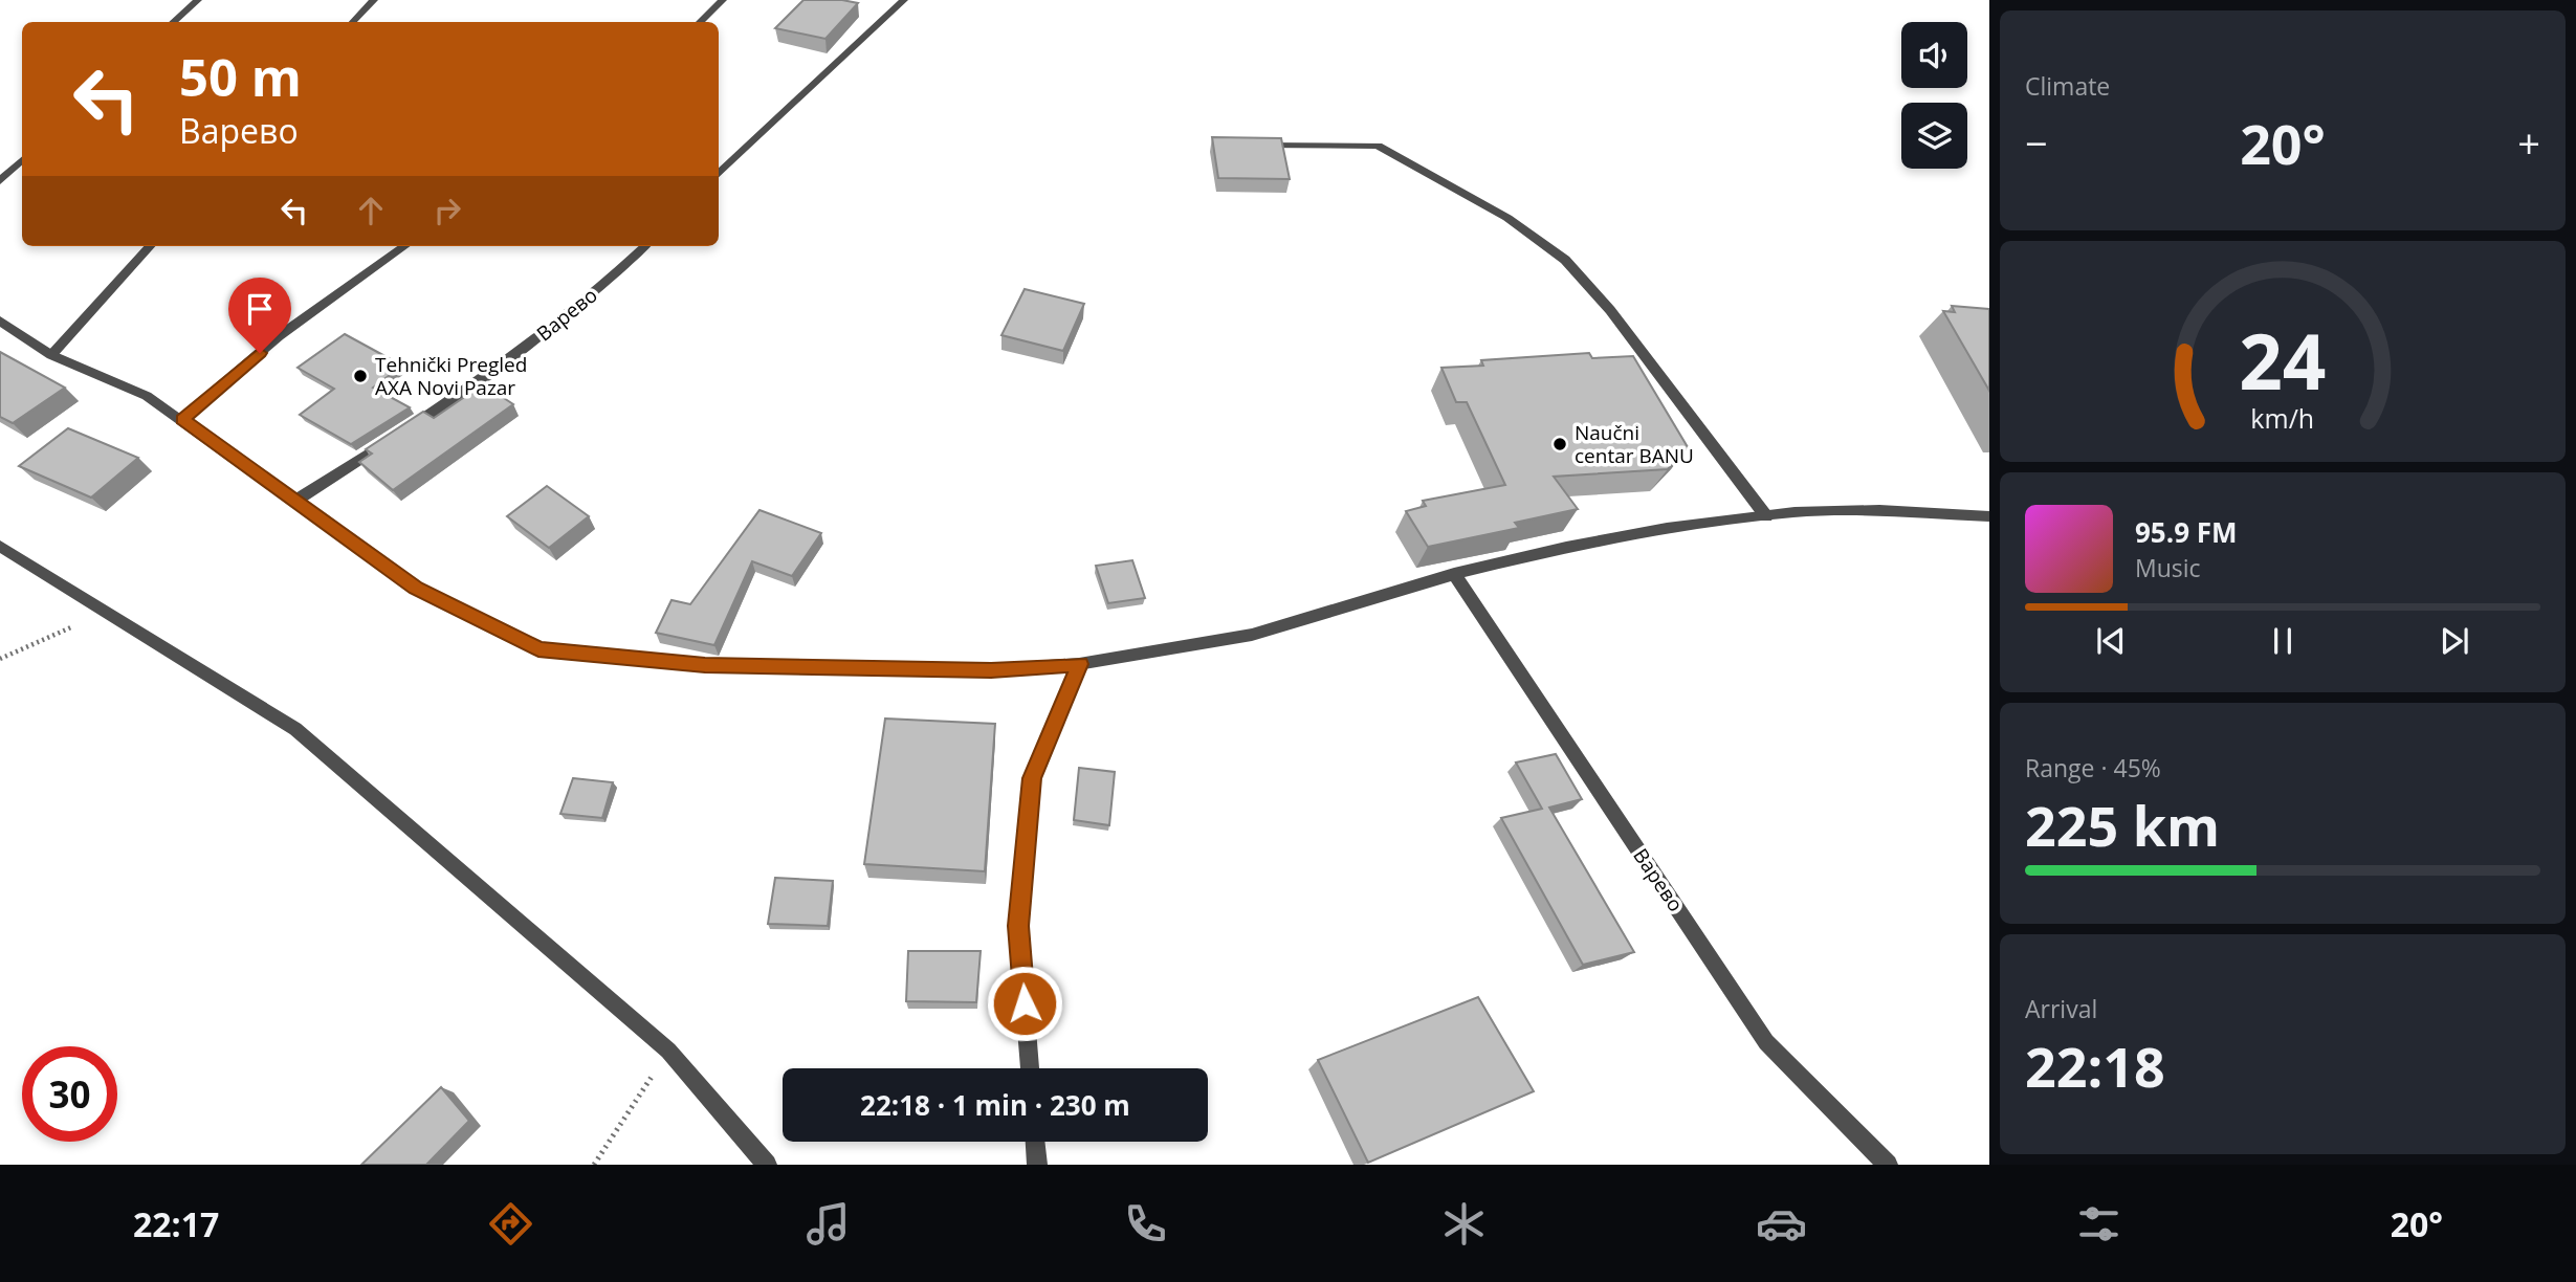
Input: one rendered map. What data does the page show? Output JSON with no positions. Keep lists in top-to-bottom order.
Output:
{
  "streets": {
    "street": ["Варево"]
  },
  "places": ["Tehnički Pregled AXA Novi Pazar", "Naučni centar BANU"],
  "page": {
    "tile": [
      "Climate",
      ["Range · 45%", "225 km"],
      ["Arrival", "22:18"]
    ],
    "turn": ["50 m", "Варево"],
    "heat": ["−", "20°", "+"],
    "song": ["95.9 FM", "Music"],
    "limit": "30",
    "trip": "22:18 · 1 min · 230 m",
    "tabs": ["22:17", "20°"],
    "gauge": ["24", "km/h"]
  }
}
